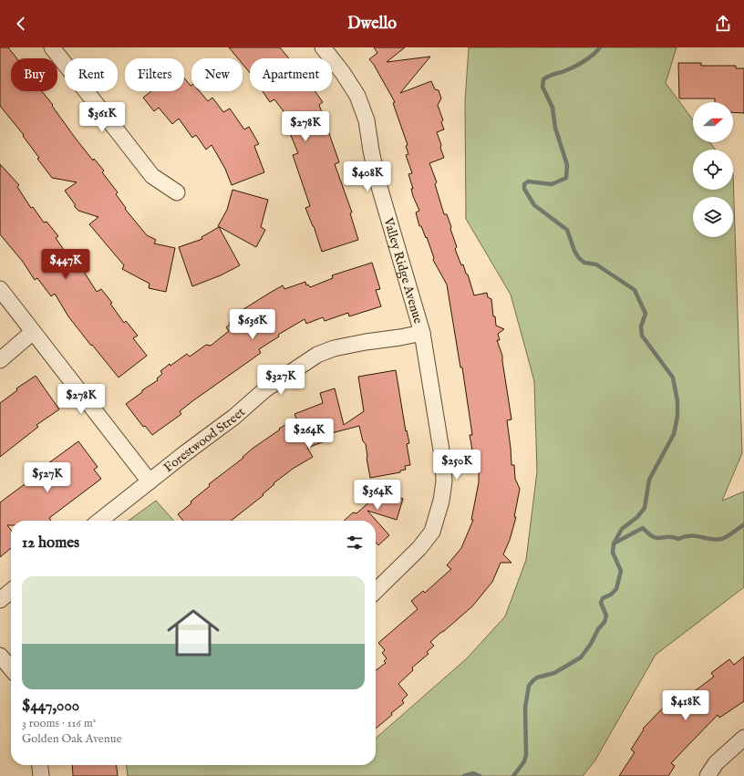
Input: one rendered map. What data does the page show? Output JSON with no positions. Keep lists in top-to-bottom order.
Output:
{
  "streets": {
    "street": ["Valley Ridge Avenue", "Forestwood Street"]
  },
  "crossings": [
    ["Valley Ridge Avenue", "Forestwood Street"]
  ],
  "north": "right",
  "page": {
    "header": "Dwello",
    "chip": [
      "Buy",
      "Rent",
      "Filters",
      "New",
      "Apartment"
    ],
    "price": [
      "$361K",
      "$278K",
      "$408K",
      "$447K",
      "$636K",
      "$327K",
      "$278K",
      "$264K",
      "$250K",
      "$527K",
      "$364K",
      "$418K"
    ],
    "heading": "12 homes",
    "list": [
      {
        "name": "$447,000",
        "note": "3 rooms · 116 m² · Golden Oak Avenue"
      }
    ]
  }
}
